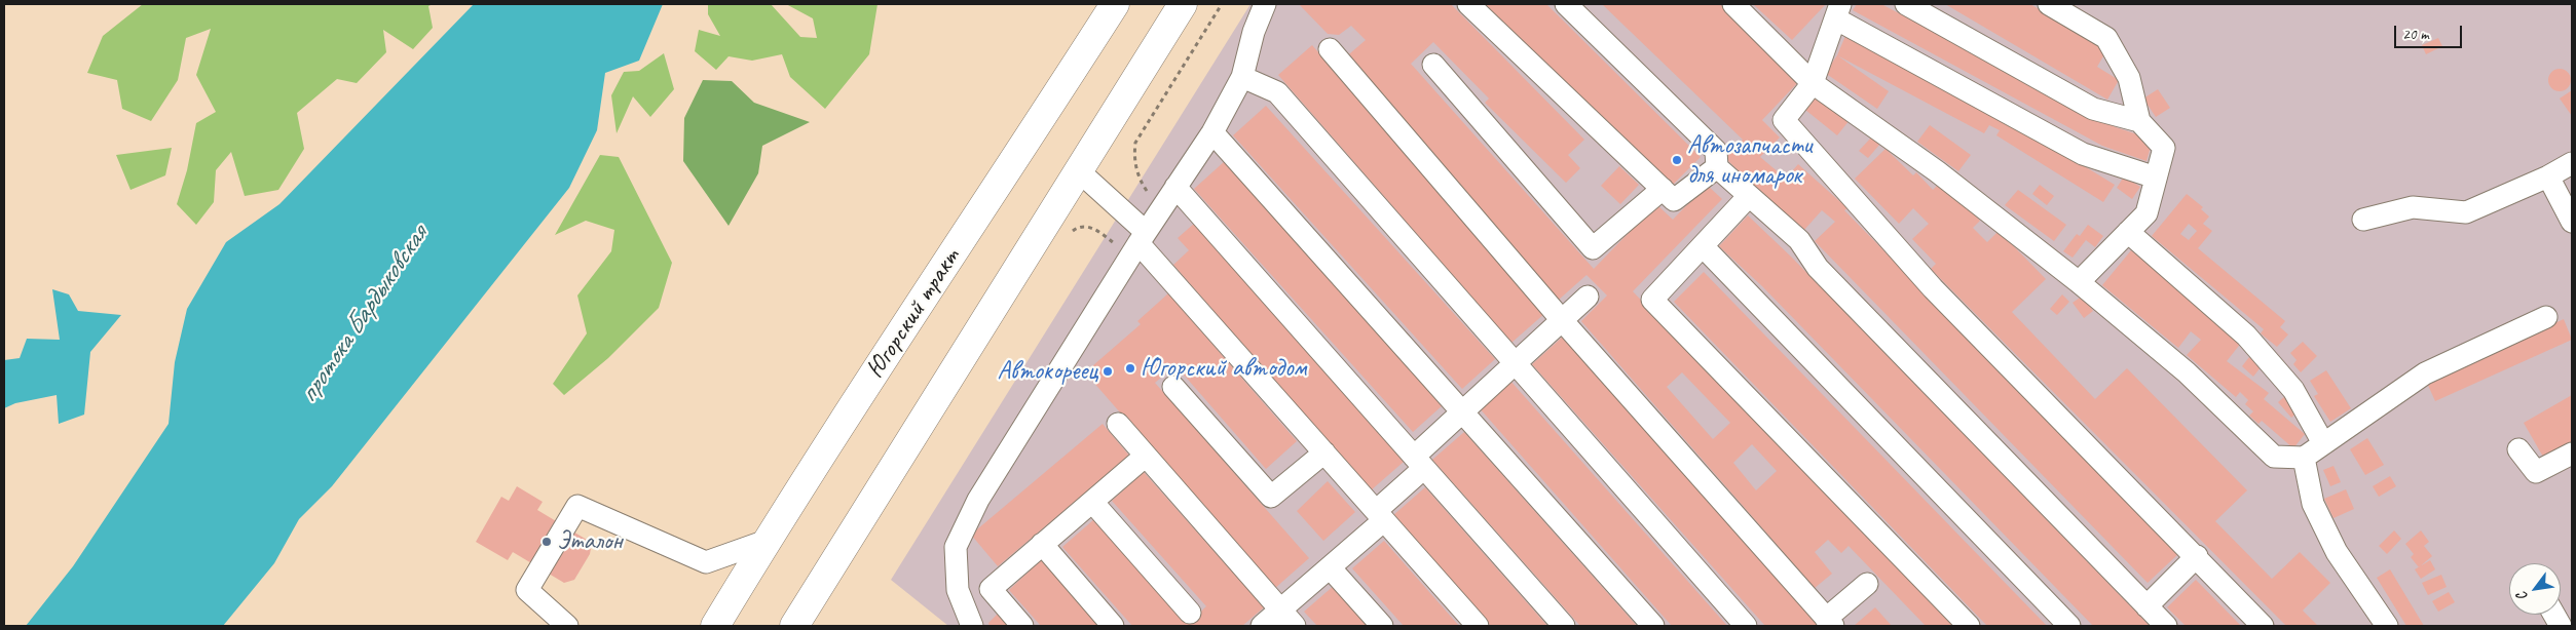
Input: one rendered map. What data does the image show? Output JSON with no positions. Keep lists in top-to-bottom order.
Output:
{
  "streets": {
    "main road": ["Югорский тракт"]
  },
  "water": ["протока Бардыковская"],
  "places": [
    "Автозапчасти для иномарок",
    "Югорский автодом",
    "Автокореец",
    "Эталон"
  ],
  "scale_bar": "20 m",
  "north": "bottom left"
}
